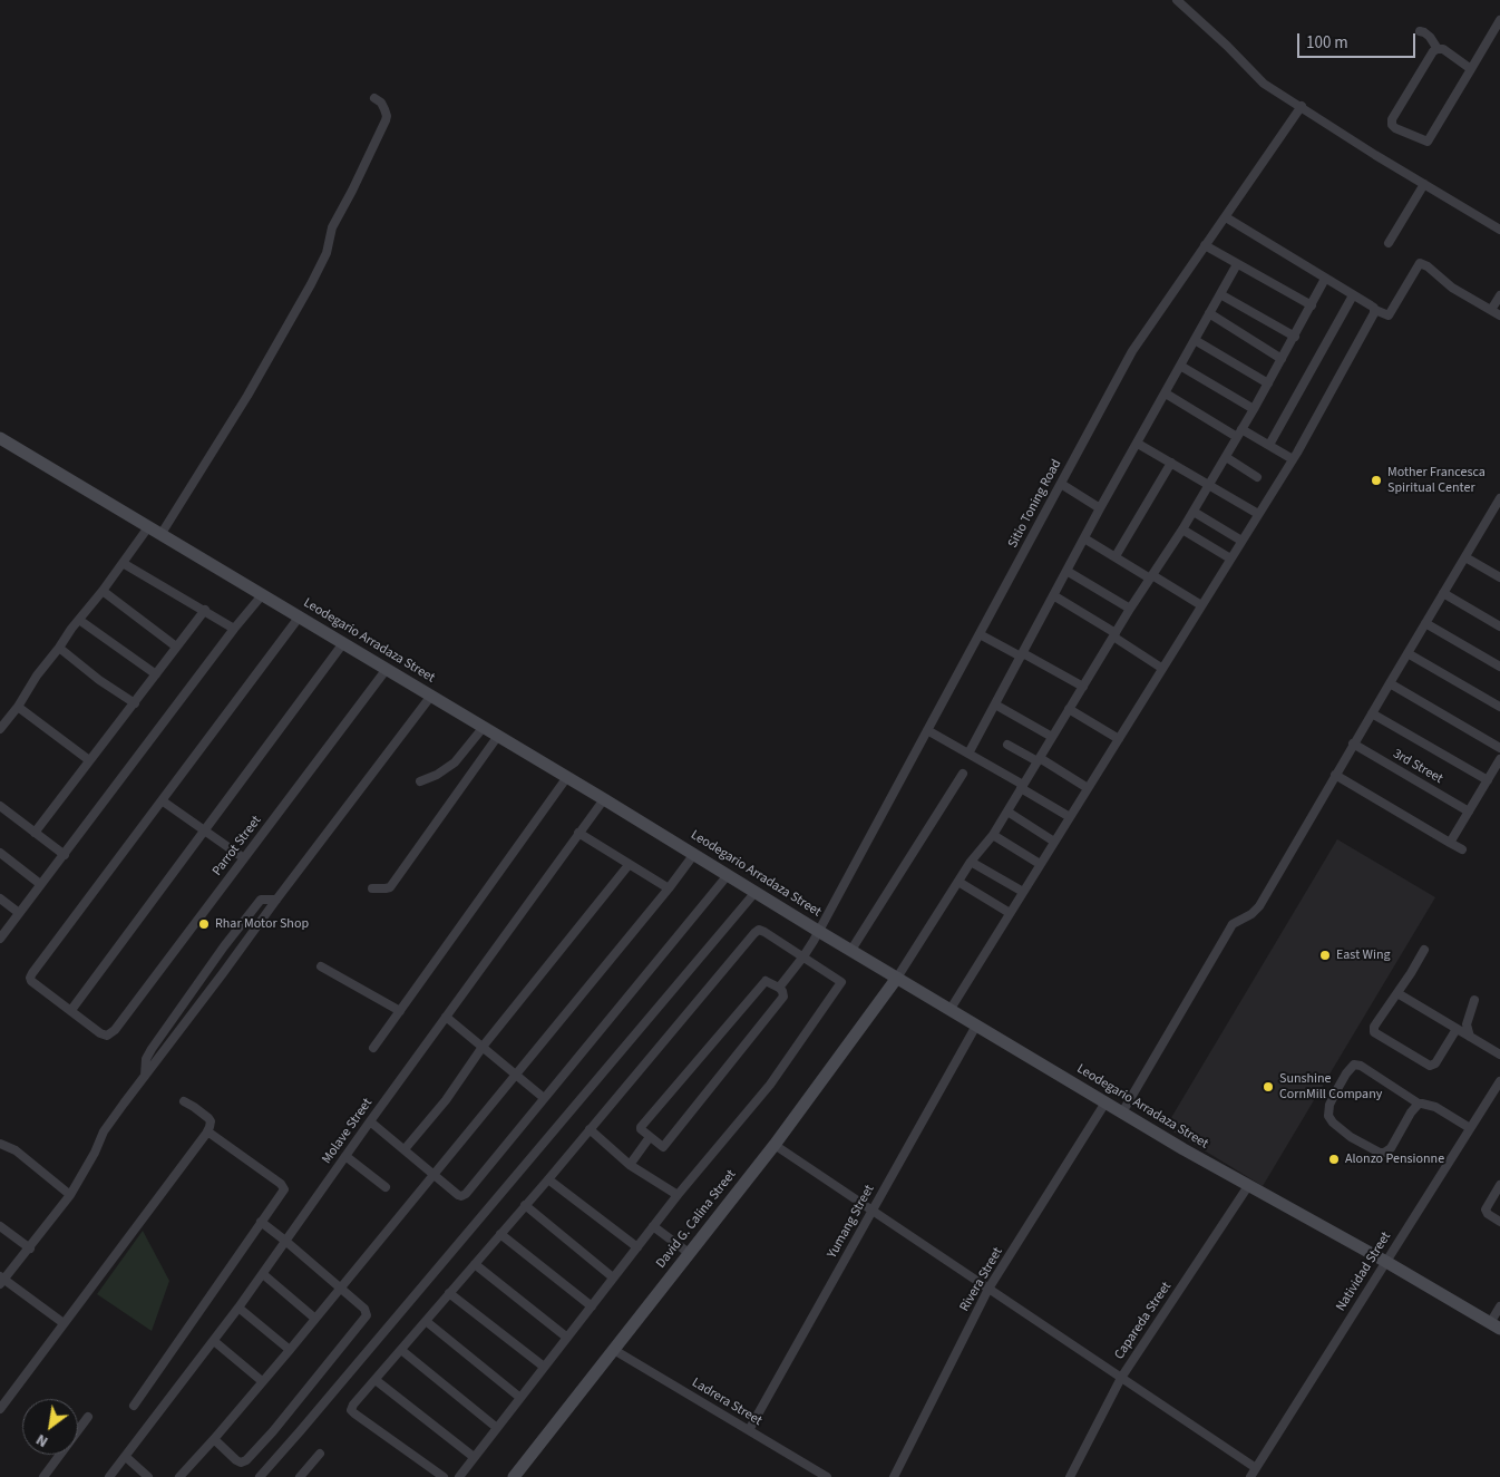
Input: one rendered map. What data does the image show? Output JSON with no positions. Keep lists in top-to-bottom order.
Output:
{
  "streets": {
    "street": [
      "Sitio Toning Road",
      "Leodegario Arradaza Street",
      "3rd Street",
      "Parrot Street",
      "Molave Street",
      "David G. Calina Street",
      "Yumang Street",
      "Natividad Street",
      "Rivera Street",
      "Capareda Street",
      "Ladrera Street"
    ]
  },
  "crossings": [
    ["Sitio Toning Road", "Leodegario Arradaza Street"],
    ["Leodegario Arradaza Street", "Parrot Street"],
    ["Leodegario Arradaza Street", "Molave Street"],
    ["Leodegario Arradaza Street", "David G. Calina Street"],
    ["Leodegario Arradaza Street", "Yumang Street"],
    ["Leodegario Arradaza Street", "Natividad Street"],
    ["Leodegario Arradaza Street", "Rivera Street"],
    ["Leodegario Arradaza Street", "Capareda Street"],
    ["David G. Calina Street", "Ladrera Street"],
    ["Yumang Street", "Ladrera Street"]
  ],
  "places": [
    "Mother Francesca Spiritual Center",
    "Rhar Motor Shop",
    "East Wing",
    "Sunshine CornMill Company",
    "Alonzo Pensionne"
  ],
  "scale_bar": "100 m",
  "north": "bottom left"
}
